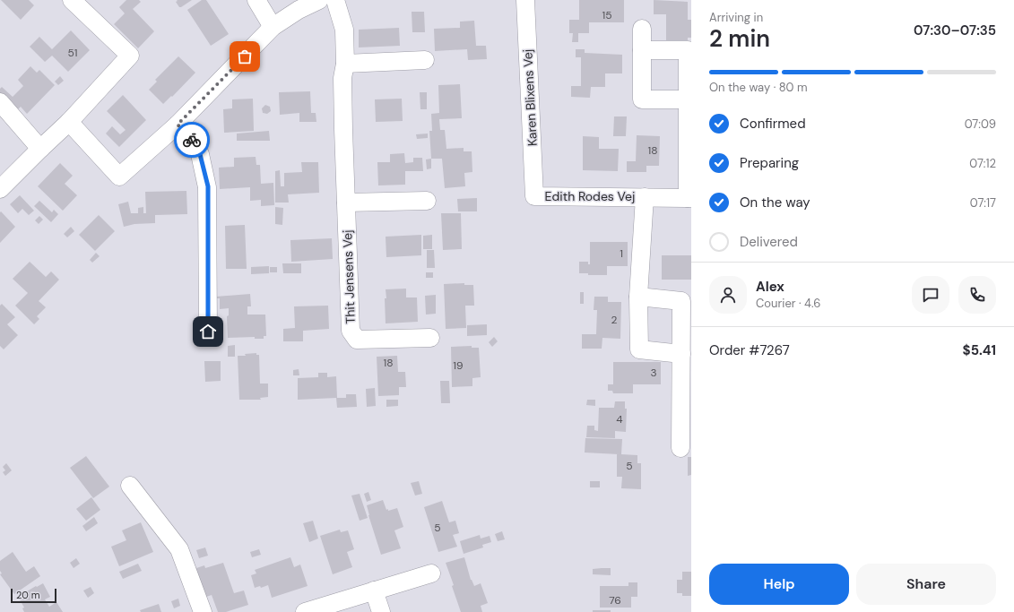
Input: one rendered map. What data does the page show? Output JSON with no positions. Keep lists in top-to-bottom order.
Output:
{
  "streets": {
    "street": ["Karen Blixens Vej", "Edith Rodes Vej", "Thit Jensens Vej"]
  },
  "crossings": [
    ["Karen Blixens Vej", "Edith Rodes Vej"]
  ],
  "house_numbers": [
    "15",
    "51",
    "18",
    "1",
    "2",
    "18",
    "19",
    "3",
    "4",
    "5",
    "5",
    "76"
  ],
  "scale_bar": "20 m",
  "page": {
    "heading": ["2 min", "Arriving in", "07:30–07:35"],
    "panel": [
      "Alex",
      "Courier · 4.6",
      "Order #7267",
      "$5.41"
    ],
    "bar": "On the way · 80 m",
    "list": [
      ["Confirmed", "07:09"],
      ["Preparing", "07:12"],
      ["On the way", "07:17"],
      "Delivered"
    ],
    "buttons": ["Help", "Share"],
    "scale": "20 m"
  }
}
